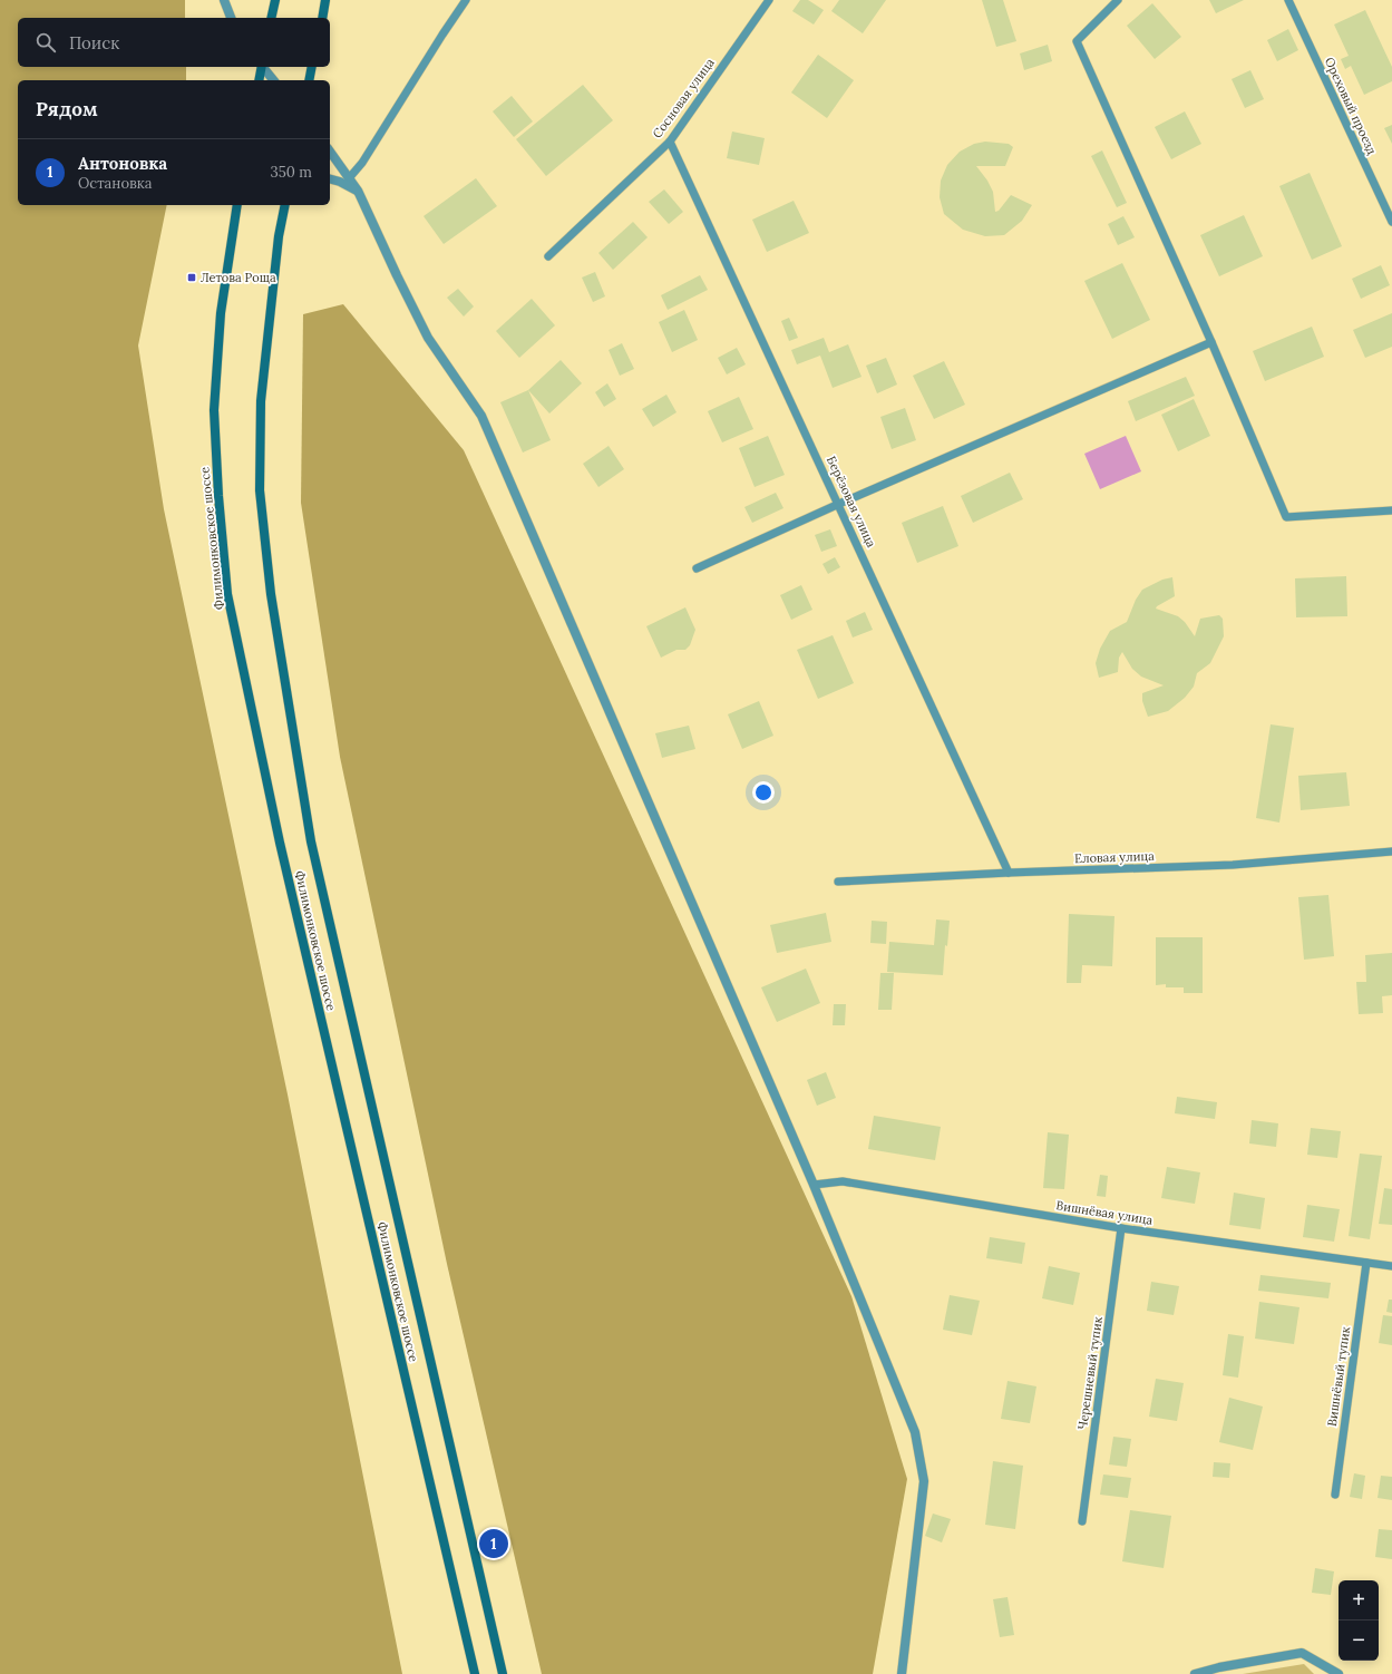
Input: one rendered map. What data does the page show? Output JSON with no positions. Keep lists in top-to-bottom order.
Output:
{
  "streets": {
    "main road": ["Филимонковское шоссе"],
    "lane": [
      "Сосновая улица",
      "Ореховый проезд",
      "Берёзовая улица",
      "Еловая улица",
      "Вишнёвая улица",
      "Черешневый тупик",
      "Вишнёвый тупик"
    ]
  },
  "crossings": [
    ["Сосновая улица", "Берёзовая улица"],
    ["Берёзовая улица", "Еловая улица"],
    ["Вишнёвая улица", "Черешневый тупик"],
    ["Вишнёвая улица", "Вишнёвый тупик"]
  ],
  "places": {
    "transit": ["Летова Роща"]
  },
  "page": {
    "search": "Поиск",
    "heading": "Рядом",
    "list": [
      {
        "mark": "1",
        "name": "Антоновка",
        "note": "Остановка",
        "value": "350 m"
      }
    ],
    "pins": "1",
    "map_buttons": ["+", "−"]
  }
}
